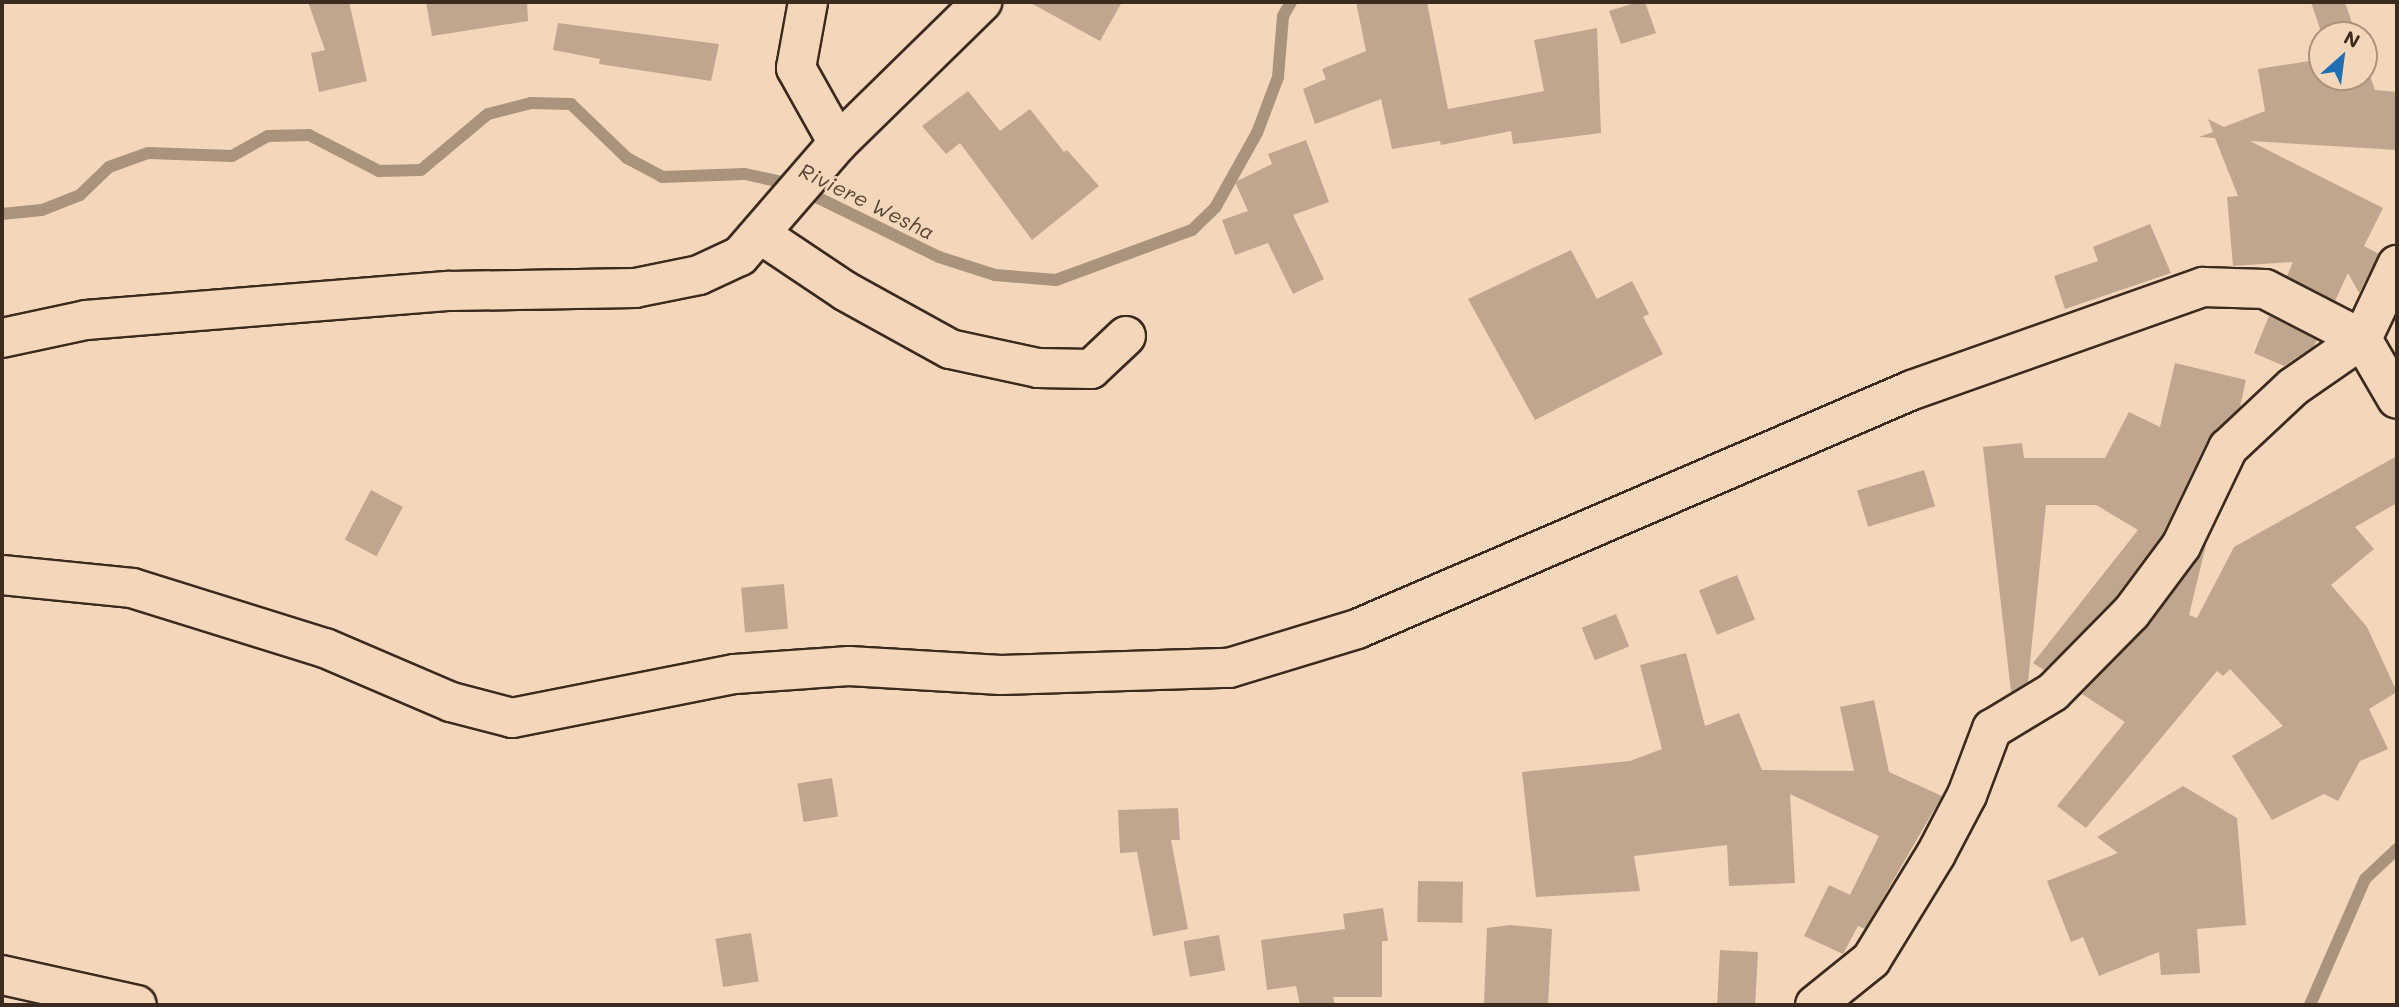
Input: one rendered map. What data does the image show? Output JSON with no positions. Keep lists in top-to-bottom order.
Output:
{
  "water": ["Riviere Wesha"],
  "north": "top right"
}
